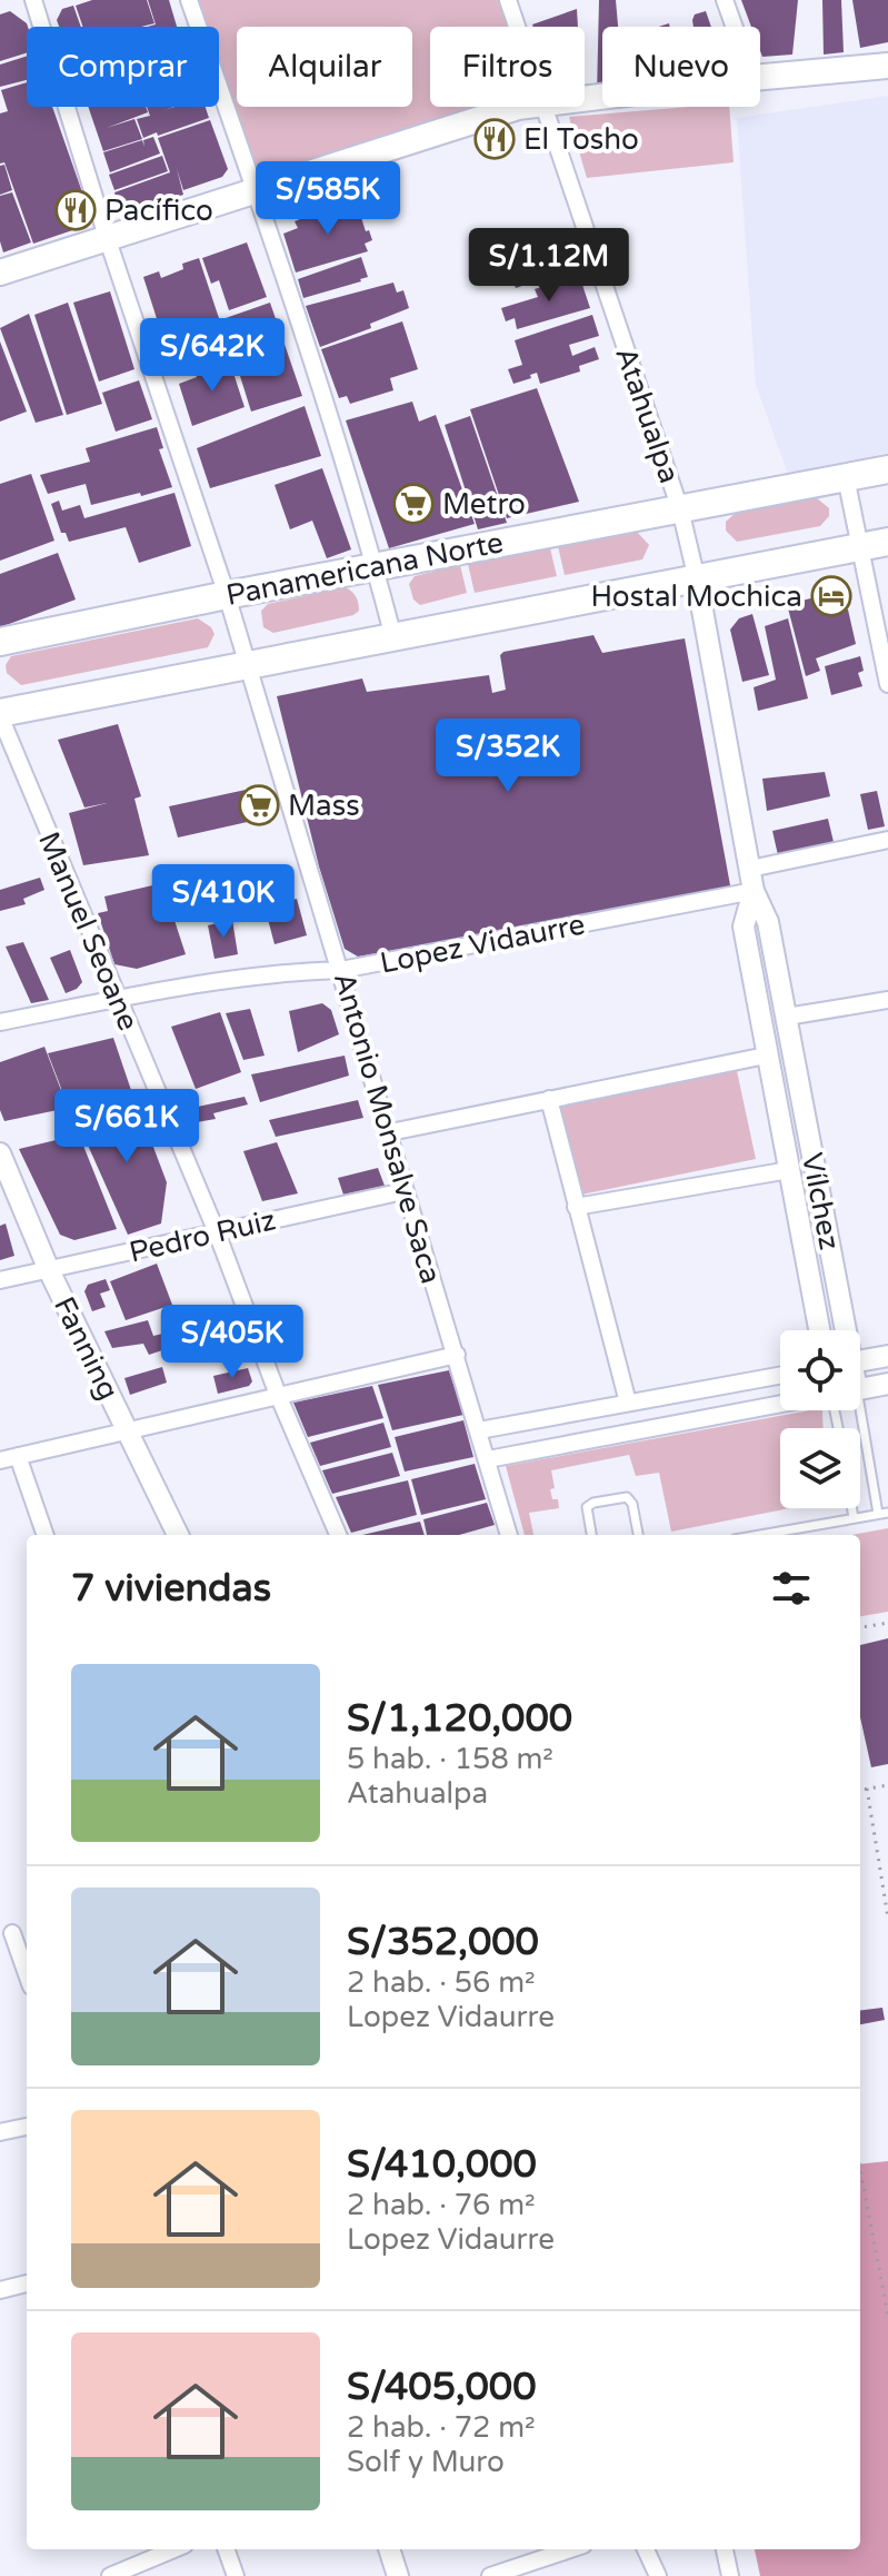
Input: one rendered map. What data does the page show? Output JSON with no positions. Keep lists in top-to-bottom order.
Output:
{
  "streets": {
    "highway": ["Panamericana Norte"],
    "street": [
      "Atahualpa",
      "Manuel Seoane",
      "Lopez Vidaurre",
      "Antonio Monsalve Saca",
      "Vílchez",
      "Pedro Ruiz",
      "Fanning"
    ]
  },
  "crossings": [
    ["Atahualpa", "Panamericana Norte"],
    ["Atahualpa", "Vílchez"],
    ["Panamericana Norte", "Antonio Monsalve Saca"],
    ["Manuel Seoane", "Lopez Vidaurre"],
    ["Manuel Seoane", "Pedro Ruiz"],
    ["Lopez Vidaurre", "Antonio Monsalve Saca"],
    ["Lopez Vidaurre", "Vílchez"],
    ["Antonio Monsalve Saca", "Pedro Ruiz"],
    ["Pedro Ruiz", "Fanning"]
  ],
  "places": {
    "restaurant": ["El Tosho", "Pacífico"],
    "supermarket": ["Metro", "Mass"],
    "hotel": ["Hostal Mochica"]
  },
  "page": {
    "chip": [
      "Comprar",
      "Alquilar",
      "Filtros",
      "Nuevo"
    ],
    "price": [
      "S/585K",
      "S/1.12M",
      "S/642K",
      "S/352K",
      "S/410K",
      "S/661K",
      "S/405K"
    ],
    "heading": "7 viviendas",
    "list": [
      {
        "name": "S/1,120,000",
        "note": "5 hab. · 158 m² · Atahualpa"
      },
      {
        "name": "S/352,000",
        "note": "2 hab. · 56 m² · Lopez Vidaurre"
      },
      {
        "name": "S/410,000",
        "note": "2 hab. · 76 m² · Lopez Vidaurre"
      },
      {
        "name": "S/405,000",
        "note": "2 hab. · 72 m² · Solf y Muro"
      }
    ]
  }
}
